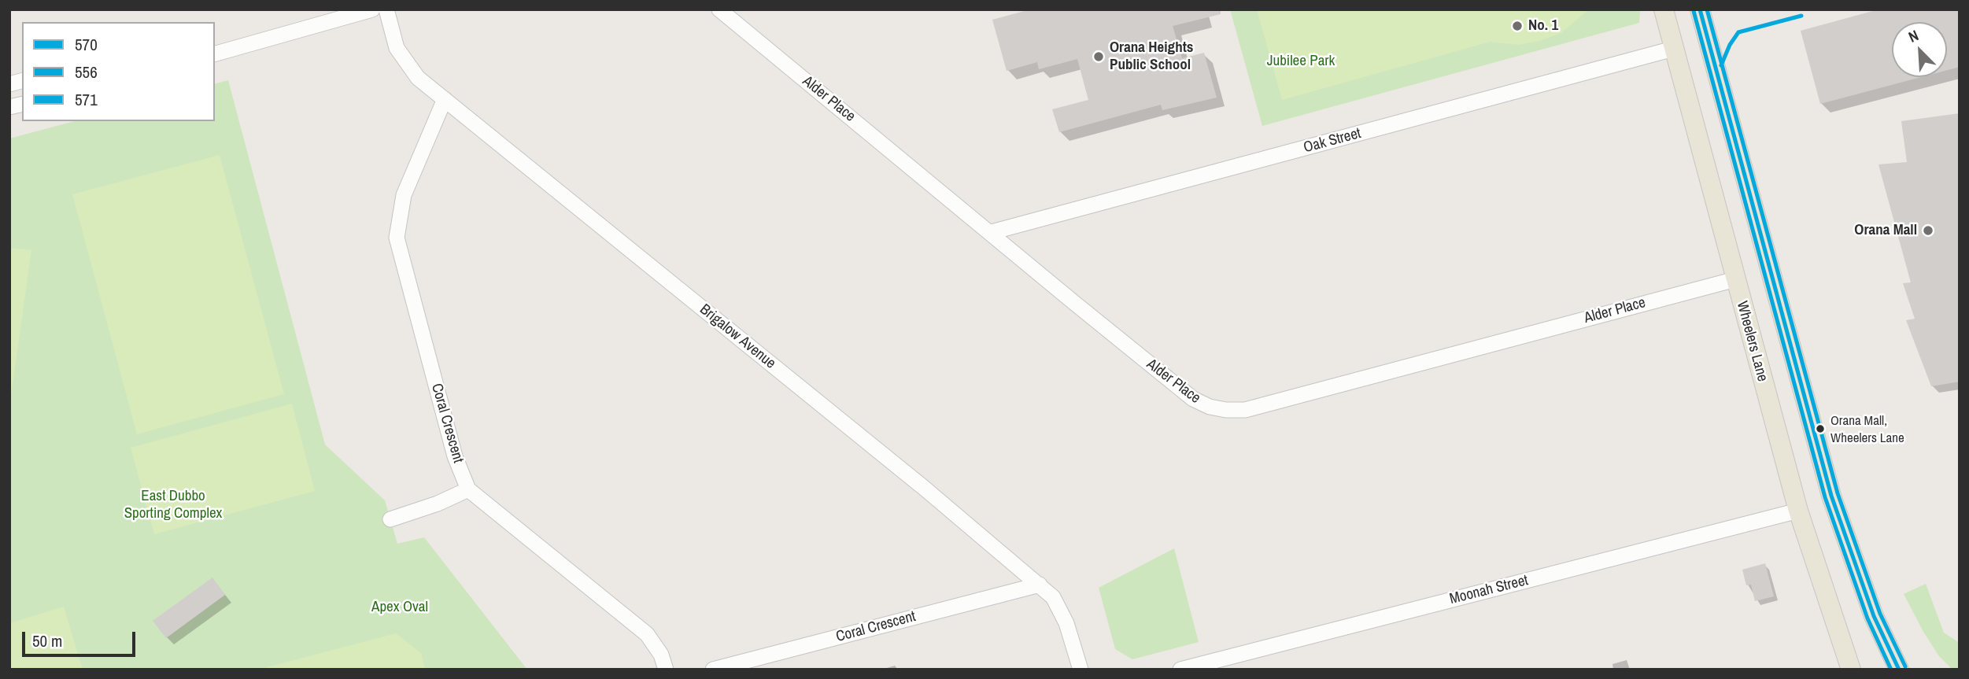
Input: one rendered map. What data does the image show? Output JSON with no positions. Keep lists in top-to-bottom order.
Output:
{
  "streets": {
    "main road": ["Wheelers Lane"],
    "street": [
      "Alder Place",
      "Oak Street",
      "Brigalow Avenue",
      "Coral Crescent",
      "Moonah Street"
    ]
  },
  "crossings": [
    ["Alder Place", "Oak Street"],
    ["Alder Place", "Wheelers Lane"],
    ["Oak Street", "Wheelers Lane"],
    ["Brigalow Avenue", "Coral Crescent"],
    ["Wheelers Lane", "Moonah Street"]
  ],
  "parks": ["Jubilee Park", "East Dubbo Sporting Complex", "Apex Oval"],
  "places": [
    "No. 1",
    "Orana Heights Public School",
    "Orana Mall",
    "Orana Mall, Wheelers Lane"
  ],
  "lines": ["transit line 570", "transit line 571", "transit line 556"],
  "legend": ["570", "556", "571"],
  "scale_bar": "50 m",
  "north": "top left"
}
